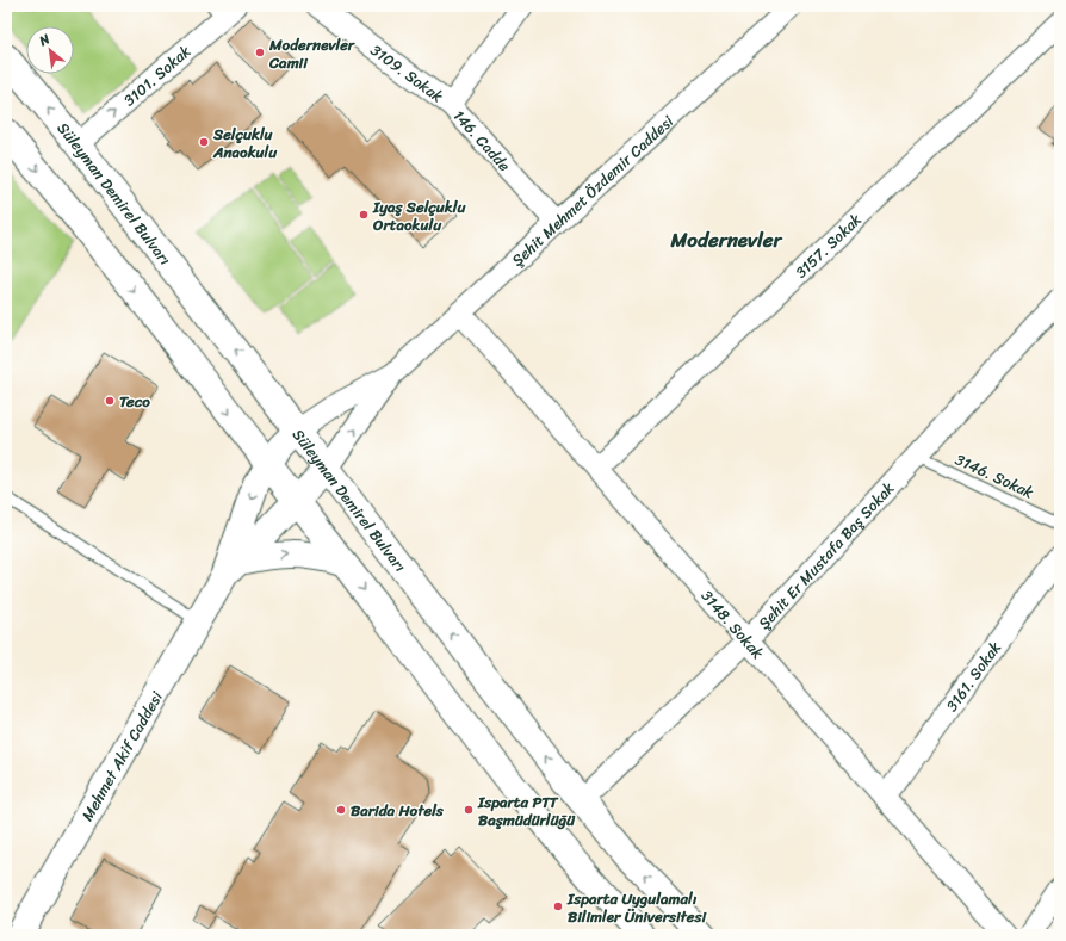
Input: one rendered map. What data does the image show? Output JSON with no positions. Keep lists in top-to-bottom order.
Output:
{
  "streets": {
    "main road": ["Süleyman Demirel Bulvarı", "Mehmet Akif Caddesi"],
    "street": [
      "3109. Sokak",
      "3101. Sokak",
      "146. Cadde",
      "Şehit Mehmet Özdemir Caddesi",
      "3157. Sokak",
      "Şehit Er Mustafa Baş Sokak",
      "3148. Sokak",
      "3161. Sokak"
    ],
    "lane": ["3146. Sokak"]
  },
  "crossings": [
    ["3109. Sokak", "146. Cadde"],
    ["3101. Sokak", "Süleyman Demirel Bulvarı"],
    ["146. Cadde", "Şehit Mehmet Özdemir Caddesi"],
    ["Şehit Mehmet Özdemir Caddesi", "Süleyman Demirel Bulvarı"],
    ["Şehit Mehmet Özdemir Caddesi", "3148. Sokak"],
    ["Şehit Mehmet Özdemir Caddesi", "Mehmet Akif Caddesi"],
    ["Süleyman Demirel Bulvarı", "Şehit Er Mustafa Baş Sokak"],
    ["Süleyman Demirel Bulvarı", "Mehmet Akif Caddesi"],
    ["3157. Sokak", "3148. Sokak"],
    ["3146. Sokak", "Şehit Er Mustafa Baş Sokak"],
    ["Şehit Er Mustafa Baş Sokak", "3148. Sokak"],
    ["3148. Sokak", "3161. Sokak"]
  ],
  "one_way": ["3101. Sokak"],
  "districts": ["Modernevler"],
  "places": [
    "Modernevler Camii",
    "Selçuklu Anaokulu",
    "Iyaş Selçuklu Ortaokulu",
    "Teco",
    "Barida Hotels",
    "Isparta PTT Başmüdürlüğü",
    "Isparta Uygulamalı Bilimler Üniversitesi"
  ],
  "north": "top left"
}
